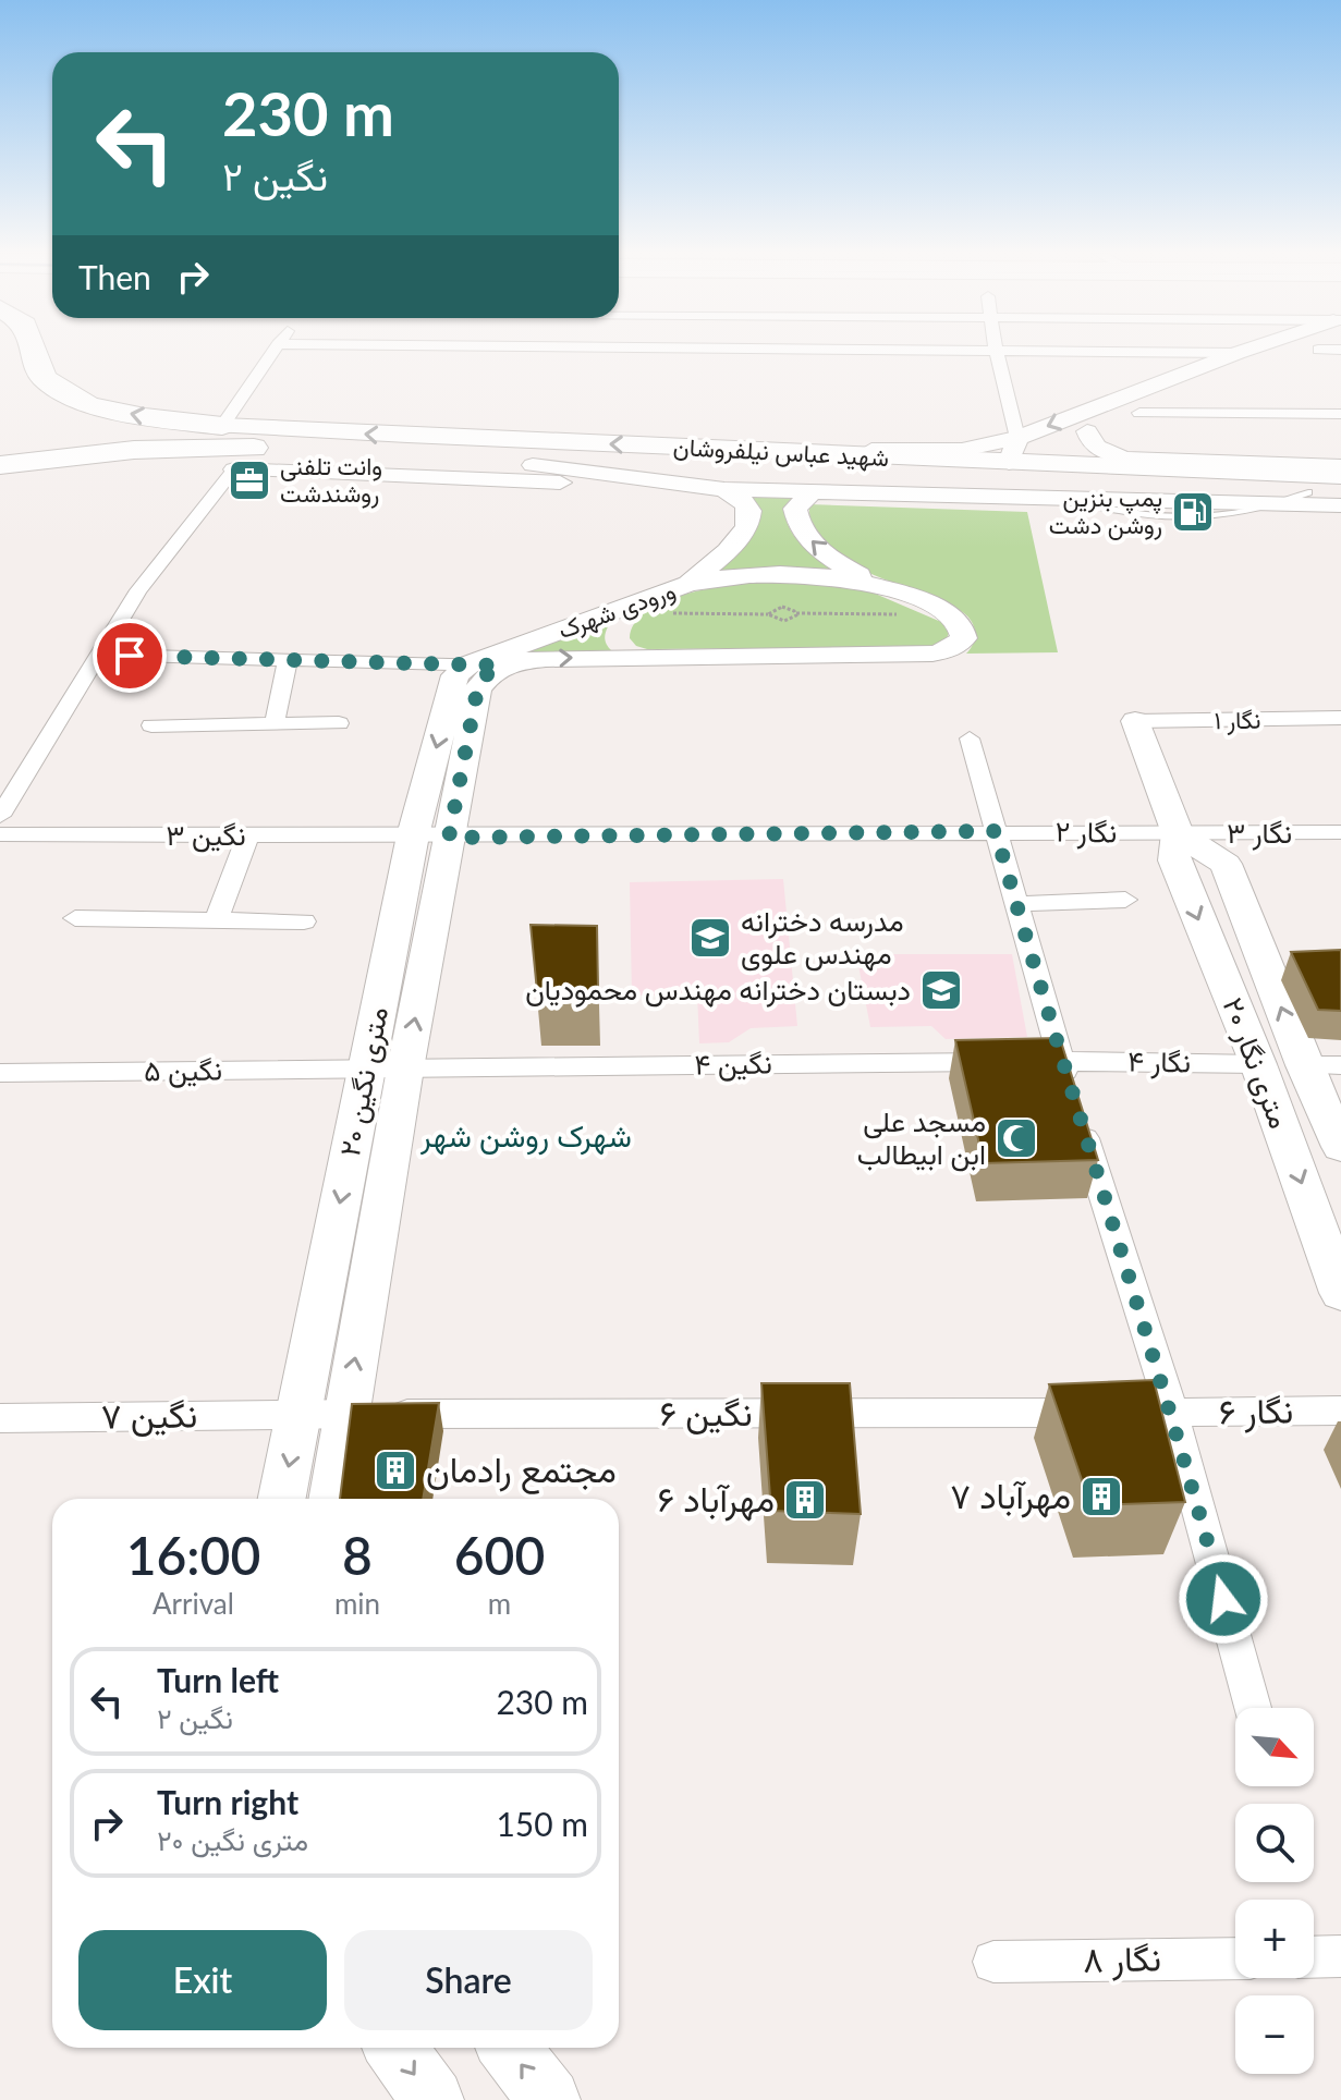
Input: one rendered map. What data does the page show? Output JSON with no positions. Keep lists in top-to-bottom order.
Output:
{
  "streets": {
    "main road": ["شهید عباس نیلفروشان"],
    "street": [
      "ورودی شهرک",
      "نگار ۱",
      "نگار ۲",
      "نگار ۳",
      "نگین ۳",
      "نگار ۴",
      "۲۰ متری نگار",
      "نگین ۴",
      "نگین ۵",
      "۲۰ متری نگین",
      "نگار ۶",
      "نگین ۶",
      "نگین ۷",
      "نگار ۸"
    ]
  },
  "crossings": [
    ["ورودی شهرک", "۲۰ متری نگین"],
    ["نگار ۱", "۲۰ متری نگار"],
    ["نگار ۲", "نگار ۳"],
    ["نگار ۲", "نگین ۳"],
    ["نگار ۲", "۲۰ متری نگار"],
    ["نگار ۲", "۲۰ متری نگین"],
    ["نگار ۳", "۲۰ متری نگار"],
    ["نگین ۳", "۲۰ متری نگین"],
    ["نگار ۴", "۲۰ متری نگار"],
    ["نگار ۴", "نگین ۴"],
    ["نگین ۴", "نگین ۵"],
    ["نگین ۴", "۲۰ متری نگین"],
    ["نگین ۵", "۲۰ متری نگین"],
    ["۲۰ متری نگین", "نگین ۶"],
    ["۲۰ متری نگین", "نگین ۷"],
    ["نگار ۶", "نگین ۶"],
    ["نگین ۶", "نگین ۷"]
  ],
  "districts": ["شهرک روشن شهر"],
  "places": {
    "office": ["وانت تلفنی روشندشت"],
    "fuel station": ["پمپ بنزین روشن دشت"],
    "school or university": ["مدرسه دخترانه مهندس علوی", "دبستان دخترانه مهندس محمودیان"],
    "mosque": ["مسجد علی ابن ابیطالب"],
    "building": ["مجتمع رادمان", "مهرآباد ۷", "مهرآباد ۶"]
  },
  "north": "bottom right",
  "page": {
    "turn": ["230 m", "نگین ۲"],
    "then": "Then",
    "eta": [
      "16:00",
      "Arrival",
      "8",
      "min",
      "600",
      "m"
    ],
    "list": [
      {
        "name": "Turn left",
        "note": "نگین ۲",
        "value": "230 m"
      },
      {
        "name": "Turn right",
        "note": "۲۰ متری نگین",
        "value": "150 m"
      }
    ],
    "map_buttons": ["+", "−"],
    "buttons": ["Exit", "Share"]
  }
}
